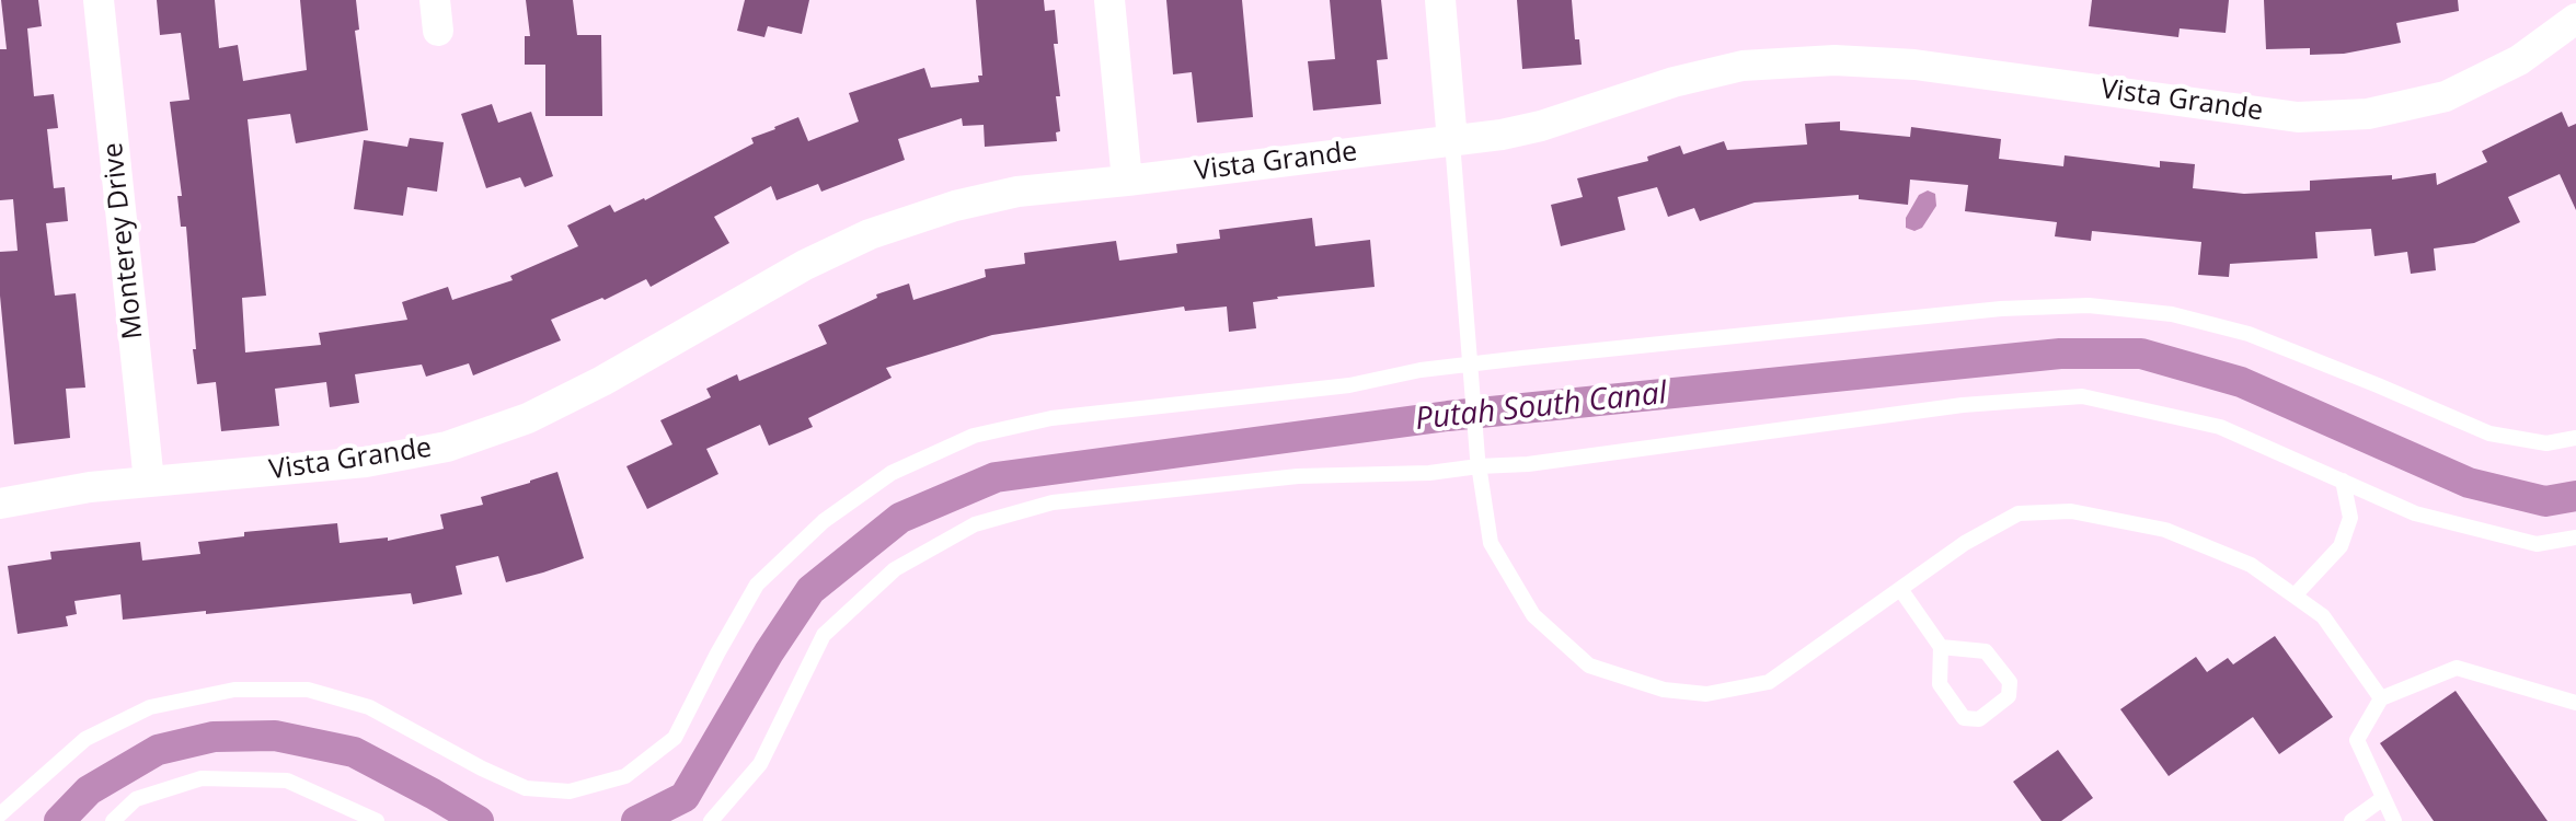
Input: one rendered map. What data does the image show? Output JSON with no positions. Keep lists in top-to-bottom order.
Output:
{
  "streets": {
    "street": ["Vista Grande", "Monterey Drive"]
  },
  "crossings": [
    ["Vista Grande", "Monterey Drive"]
  ],
  "water": ["Putah South Canal"]
}
